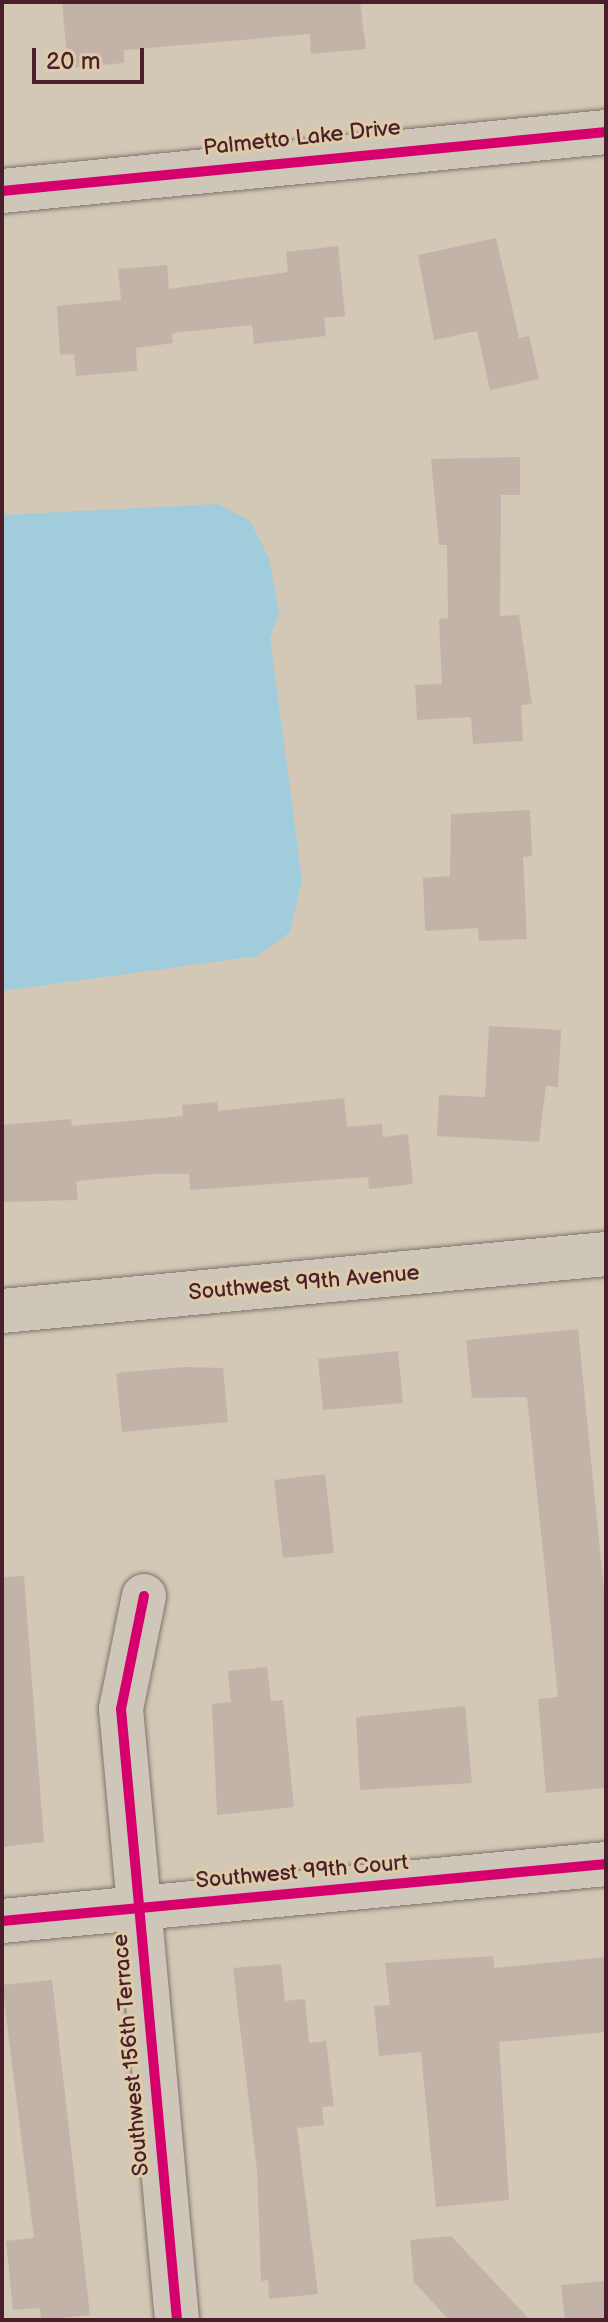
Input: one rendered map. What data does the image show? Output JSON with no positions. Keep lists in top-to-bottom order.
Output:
{
  "streets": {
    "street": [
      "Palmetto Lake Drive",
      "Southwest 99th Avenue",
      "Southwest 99th Court",
      "Southwest 156th Terrace"
    ]
  },
  "crossings": [
    ["Southwest 99th Court", "Southwest 156th Terrace"]
  ],
  "scale_bar": "20 m"
}
